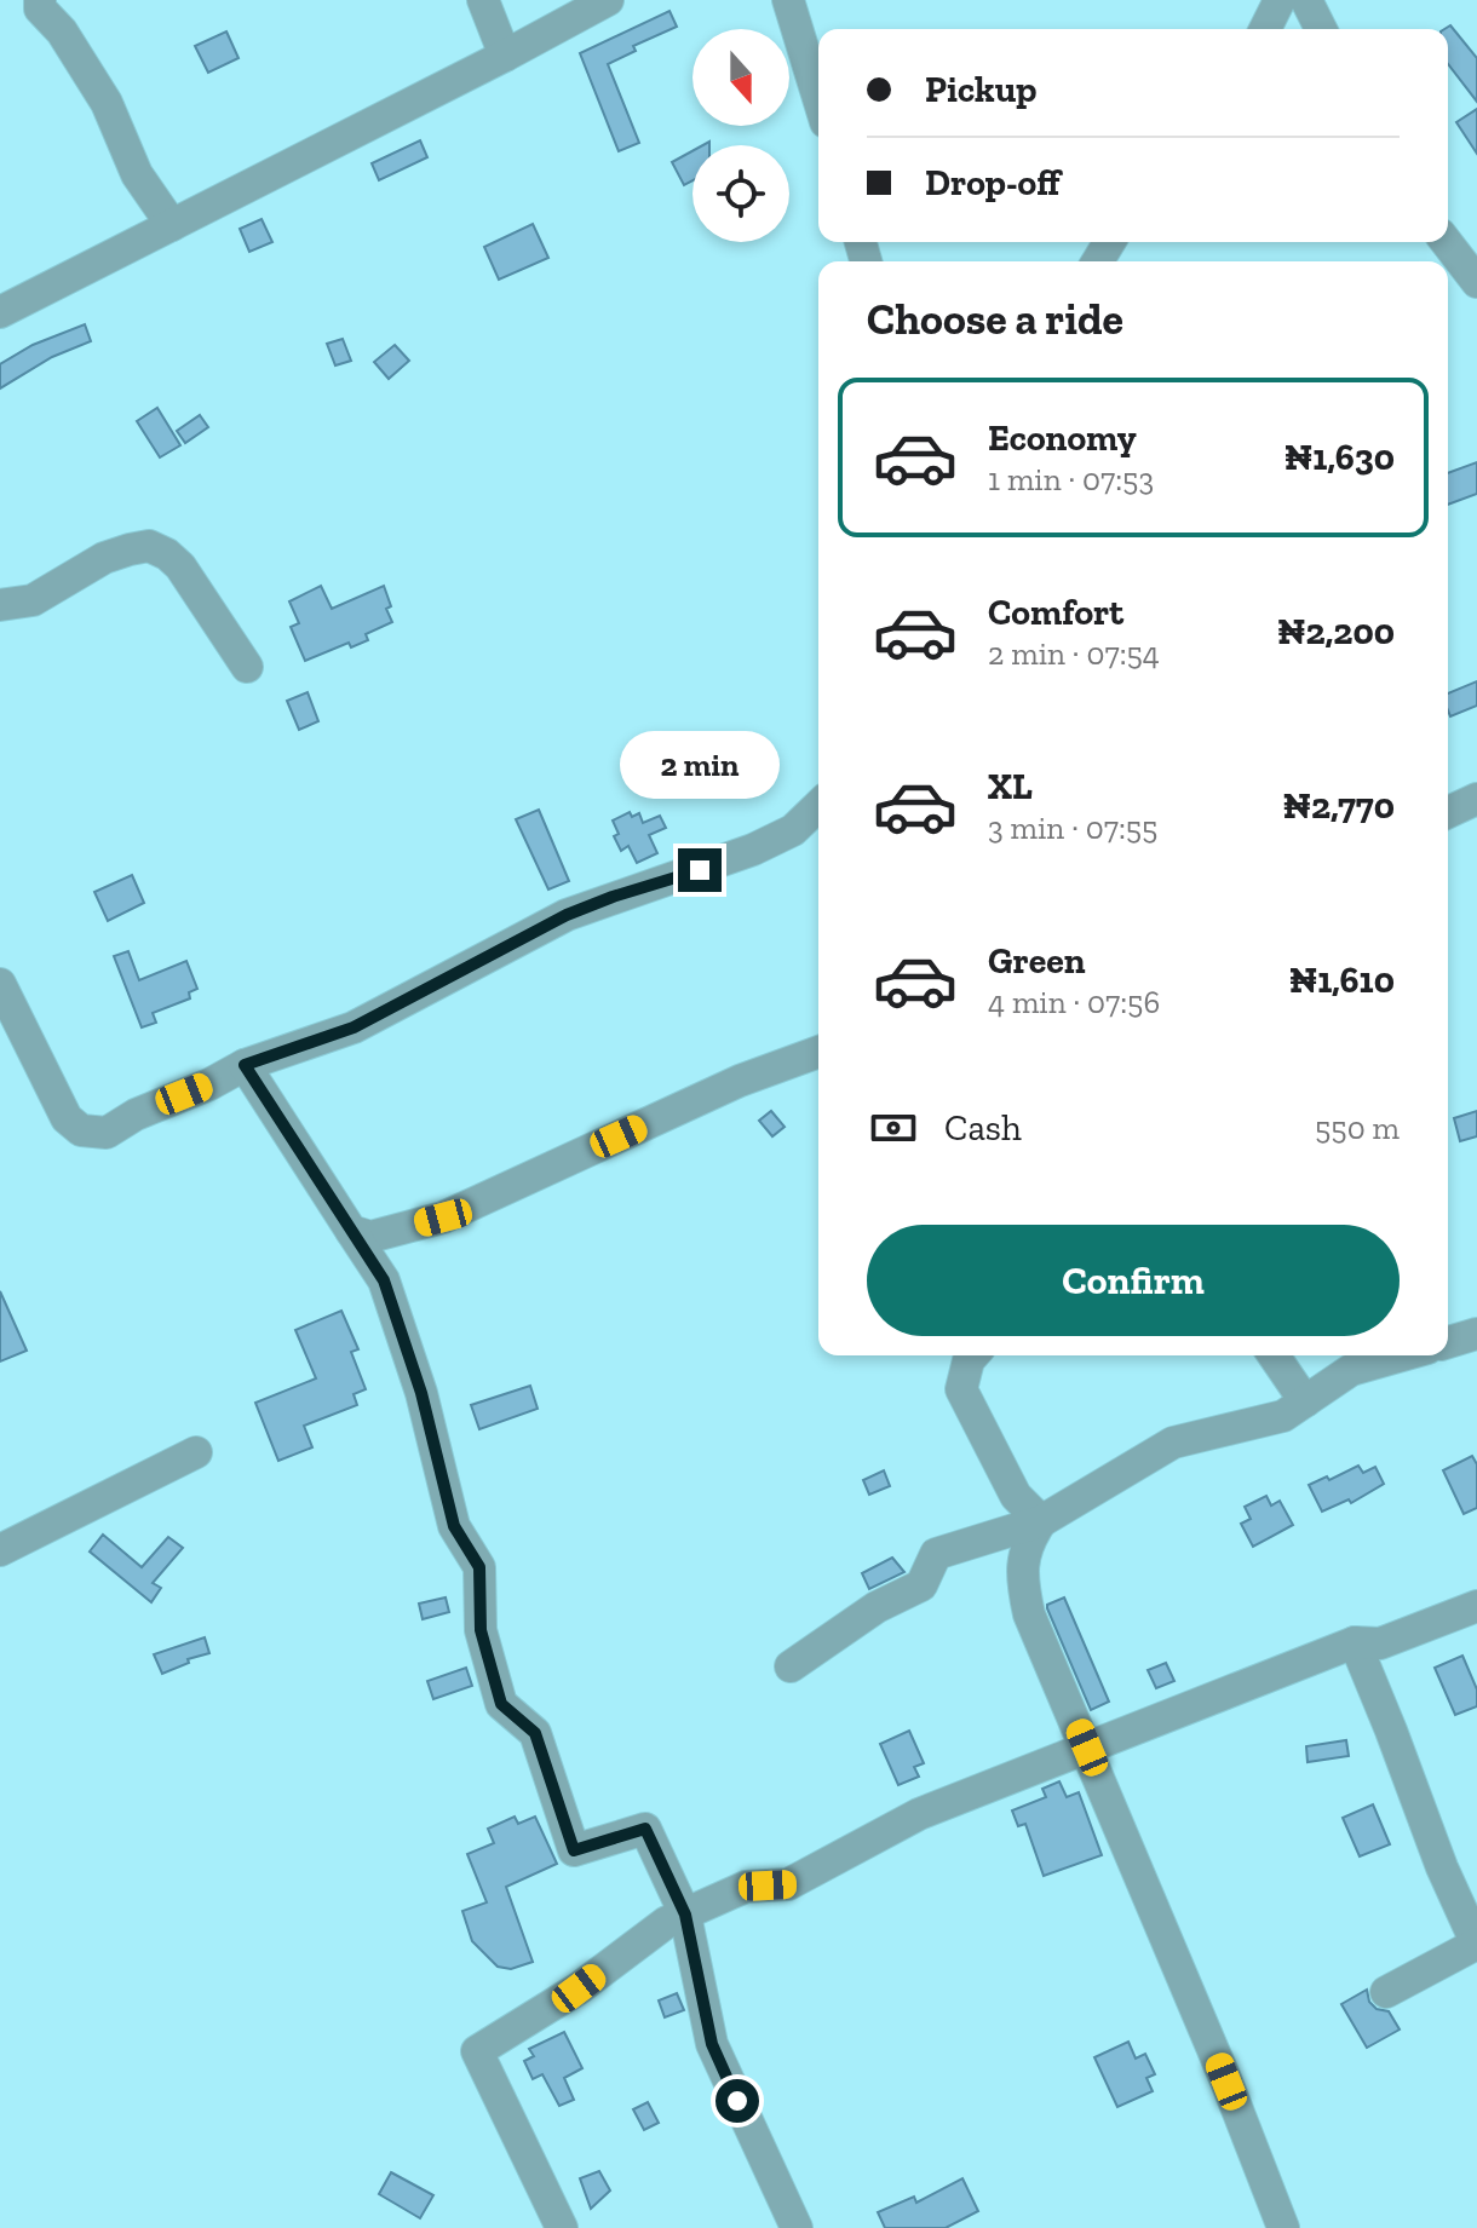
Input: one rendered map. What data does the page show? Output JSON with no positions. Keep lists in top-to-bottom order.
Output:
{
  "north": "bottom",
  "page": {
    "banner": ["Pickup", "Drop-off"],
    "heading": "Choose a ride",
    "list": [
      {
        "name": "Economy",
        "note": "1 min · 07:53",
        "value": "₦1,630"
      },
      {
        "name": "Comfort",
        "note": "2 min · 07:54",
        "value": "₦2,200"
      },
      {
        "name": "XL",
        "note": "3 min · 07:55",
        "value": "₦2,770"
      },
      {
        "name": "Green",
        "note": "4 min · 07:56",
        "value": "₦1,610"
      }
    ],
    "bubble": "2 min",
    "pay": ["Cash", "550 m"],
    "buttons": "Confirm"
  }
}
